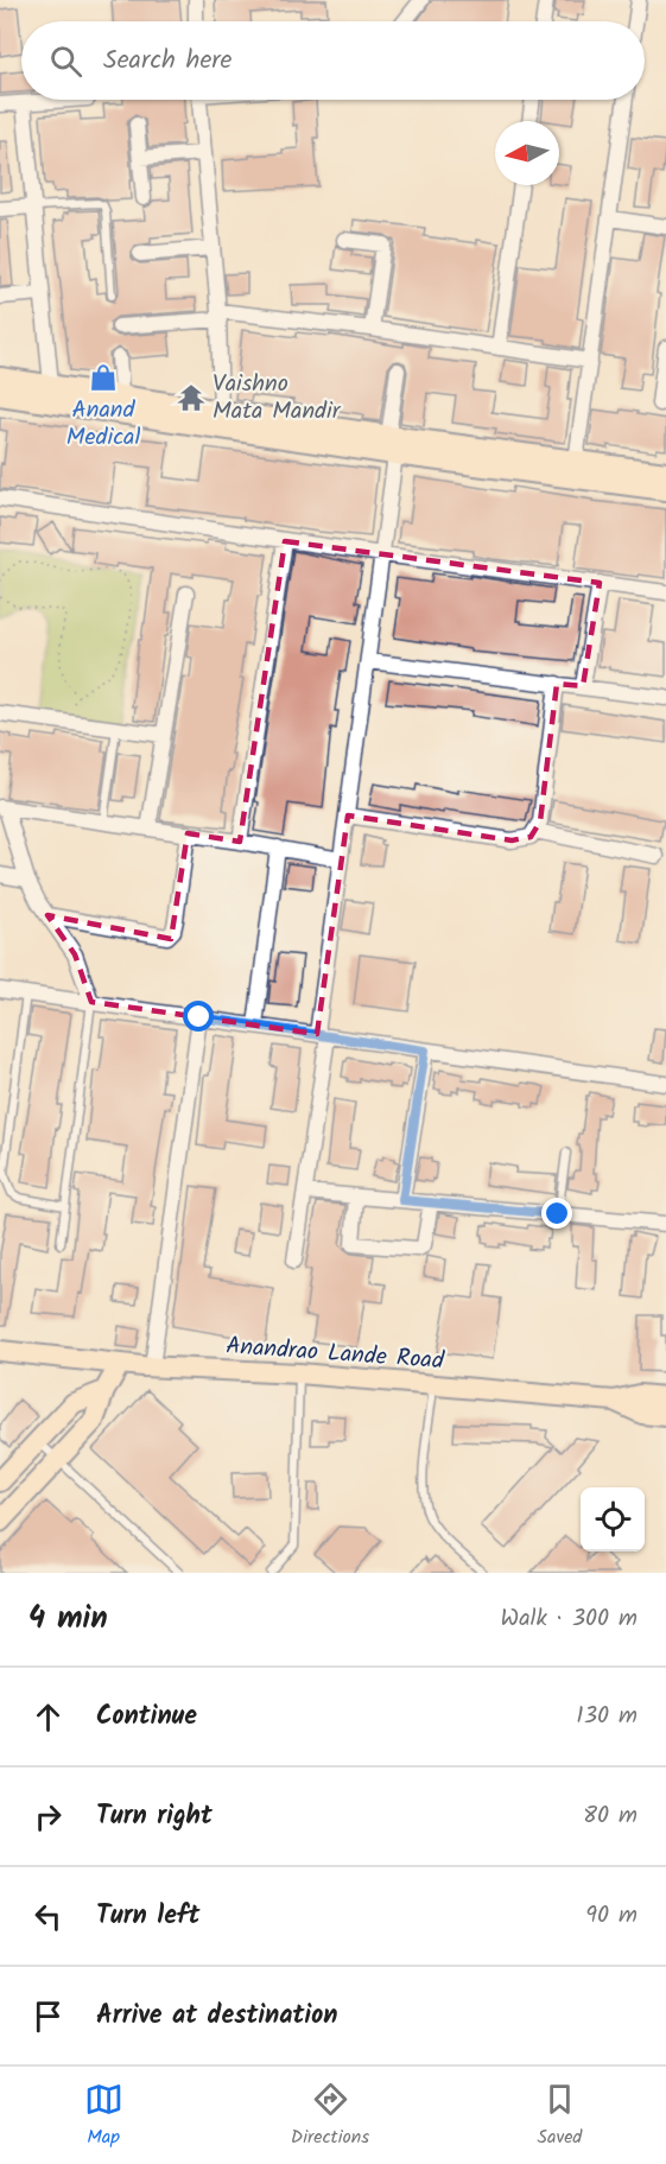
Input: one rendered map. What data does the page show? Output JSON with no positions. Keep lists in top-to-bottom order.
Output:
{
  "streets": {
    "main road": ["Anandrao Lande Road"]
  },
  "places": {
    "shop": ["Anand Medical"],
    "temple": ["Vaishno Mata Mandir"]
  },
  "north": "left",
  "page": {
    "search": "Search here",
    "heading": ["4 min", "Walk · 300 m"],
    "list": [
      ["Continue", "130 m"],
      ["Turn right", "80 m"],
      ["Turn left", "90 m"],
      "Arrive at destination"
    ],
    "nav": ["Map", "Directions", "Saved"]
  }
}
